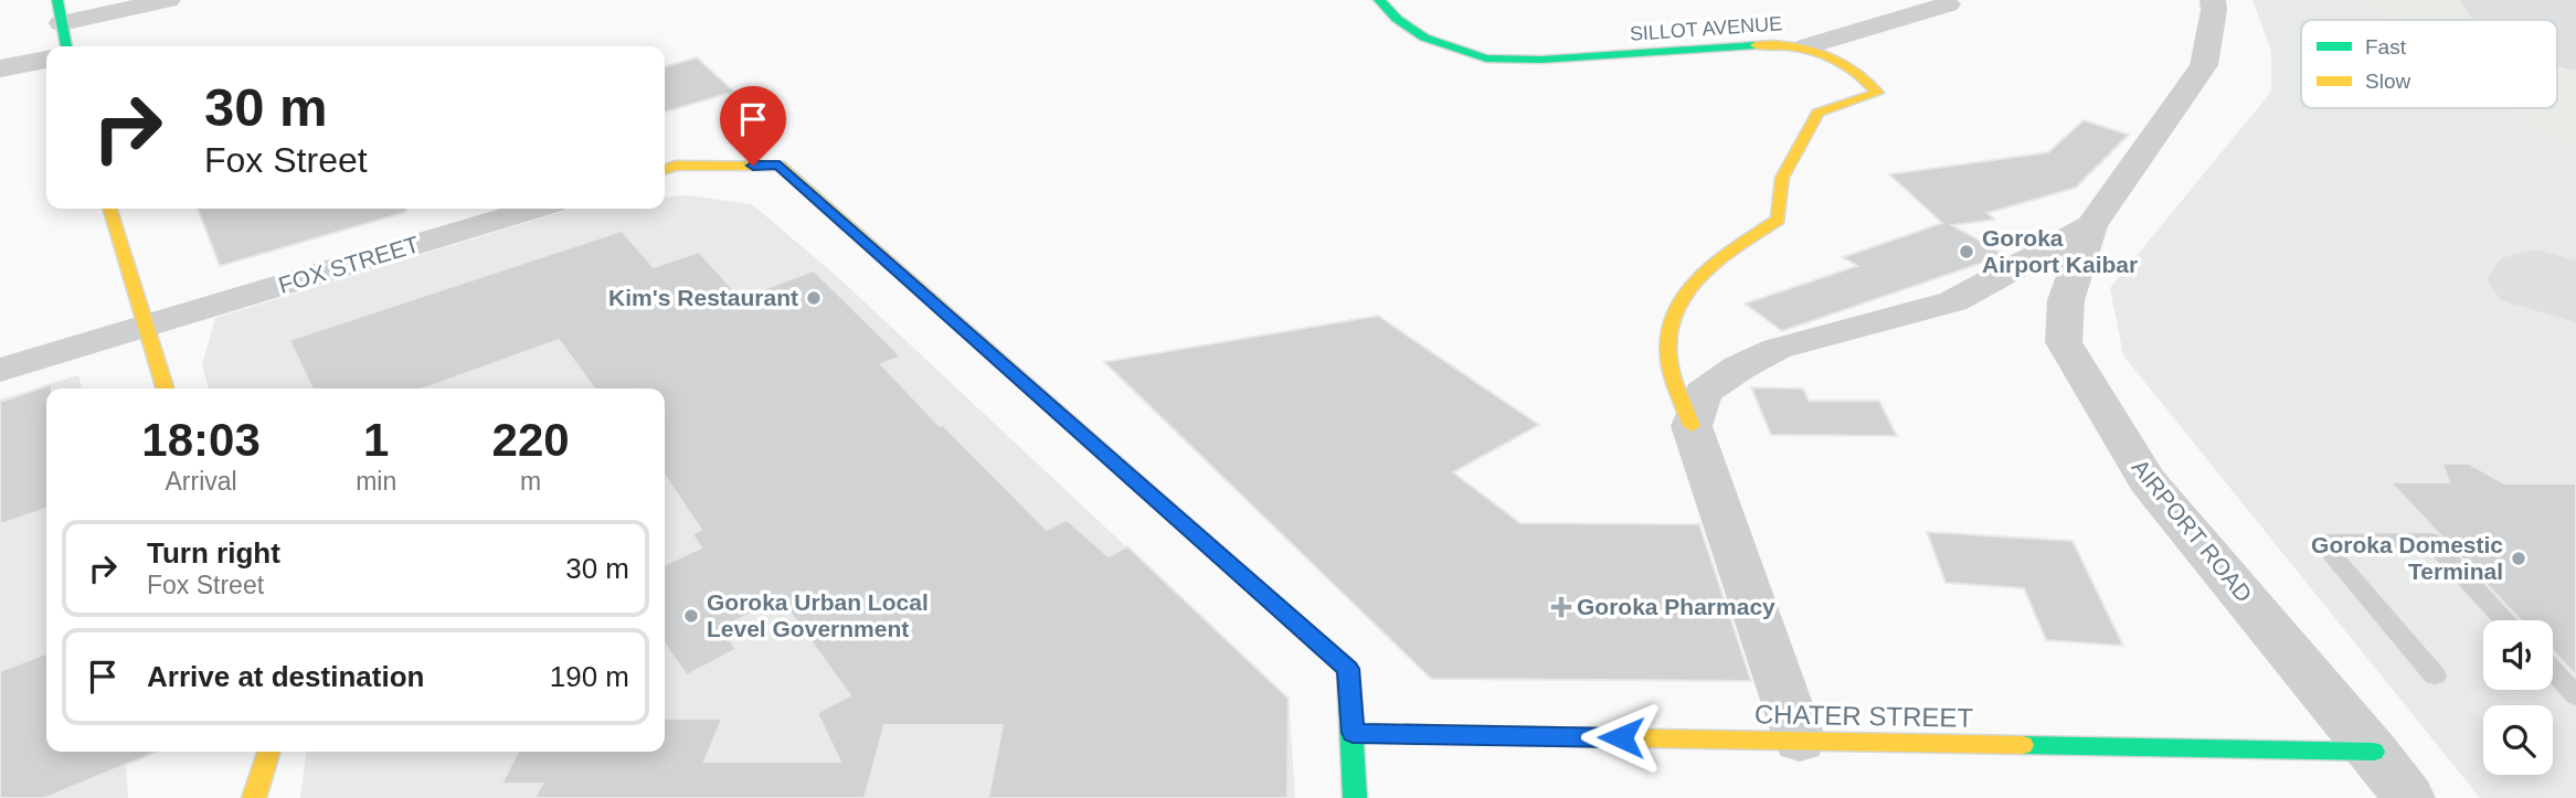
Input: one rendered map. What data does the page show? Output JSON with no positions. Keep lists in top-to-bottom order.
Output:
{
  "streets": {
    "street": [
      "SILLOT AVENUE",
      "FOX STREET",
      "AIRPORT ROAD",
      "CHATER STREET"
    ]
  },
  "crossings": [
    ["AIRPORT ROAD", "CHATER STREET"]
  ],
  "places": {
    "other": [
      "Goroka Airport Kaibar",
      "Kim's Restaurant",
      "Goroka Domestic Terminal",
      "Goroka Urban Local Level Government"
    ],
    "health": ["Goroka Pharmacy"]
  },
  "legend": ["Fast", "Slow"],
  "page": {
    "turn": ["30 m", "Fox Street"],
    "eta": [
      "18:03",
      "Arrival",
      "1",
      "min",
      "220",
      "m"
    ],
    "list": [
      {
        "name": "Turn right",
        "note": "Fox Street",
        "value": "30 m"
      },
      {
        "name": "Arrive at destination",
        "value": "190 m"
      }
    ]
  }
}
